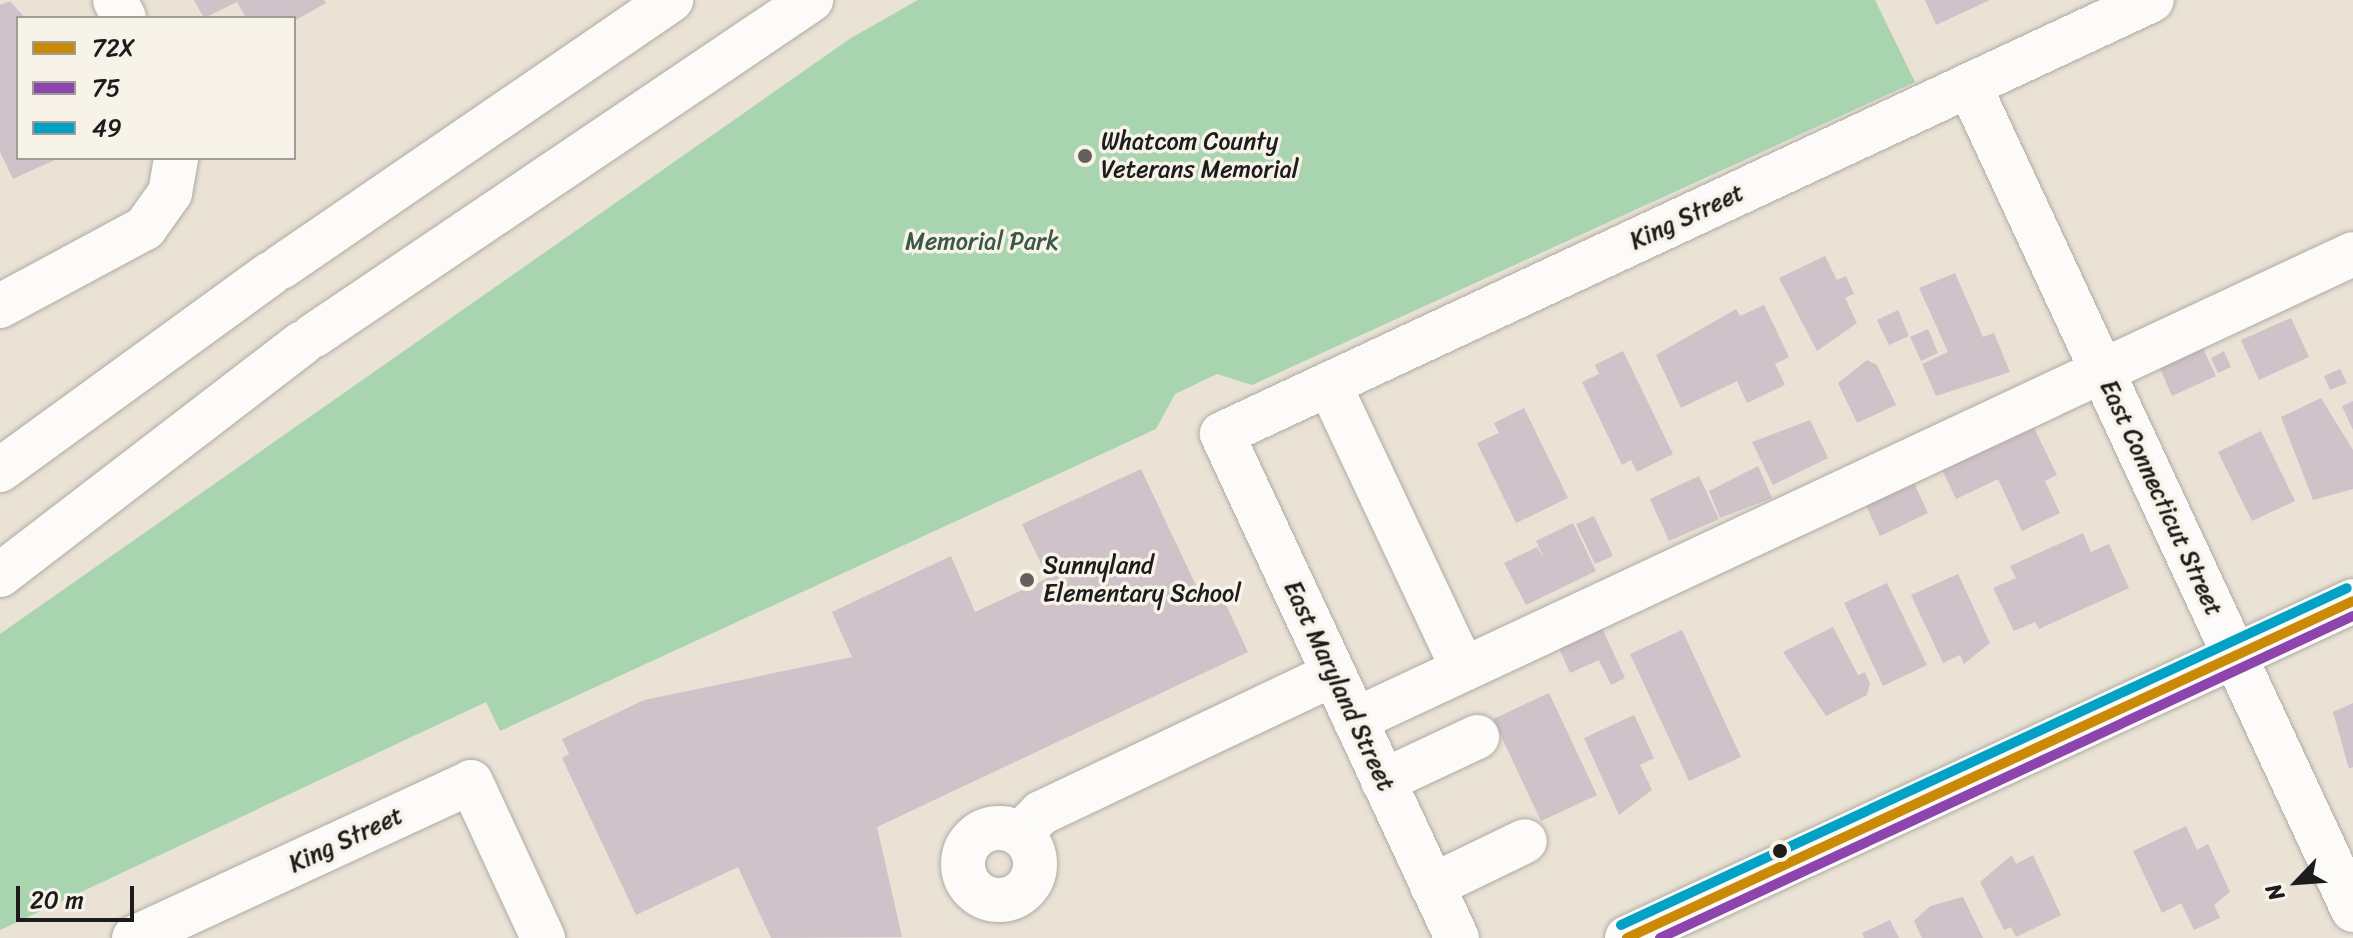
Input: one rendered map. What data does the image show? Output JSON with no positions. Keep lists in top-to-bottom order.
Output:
{
  "streets": {
    "main road": ["King Street", "East Connecticut Street", "East Maryland Street"]
  },
  "crossings": [
    ["King Street", "East Connecticut Street"],
    ["King Street", "East Maryland Street"]
  ],
  "parks": ["Memorial Park"],
  "places": ["Whatcom County Veterans Memorial", "Sunnyland Elementary School"],
  "lines": ["transit line 49", "transit line 72X", "transit line 75"],
  "legend": ["72X", "75", "49"],
  "scale_bar": "20 m",
  "north": "bottom left"
}
